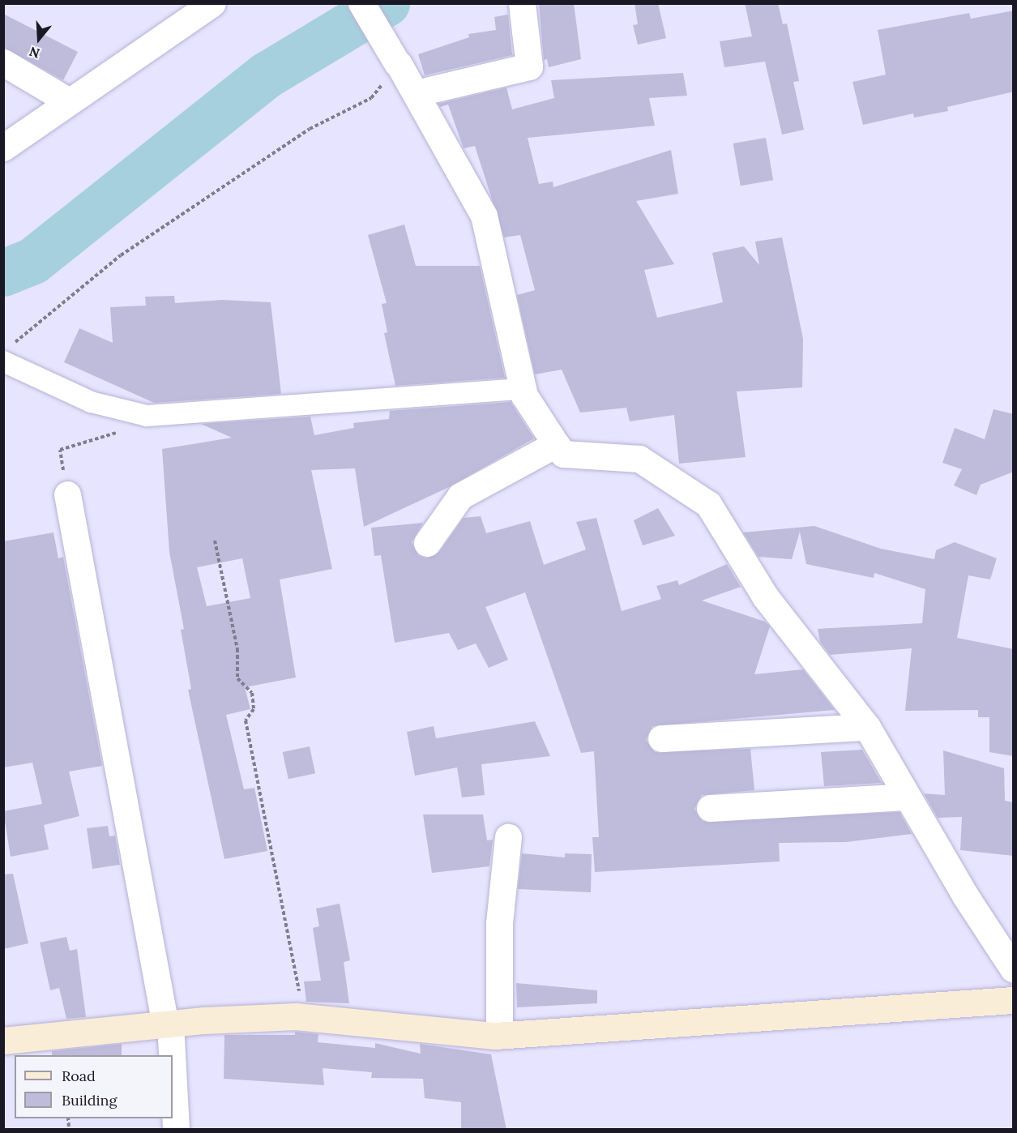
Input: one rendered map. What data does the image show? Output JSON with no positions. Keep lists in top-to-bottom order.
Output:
{
  "legend": ["Road", "Building"],
  "north": "bottom"
}
